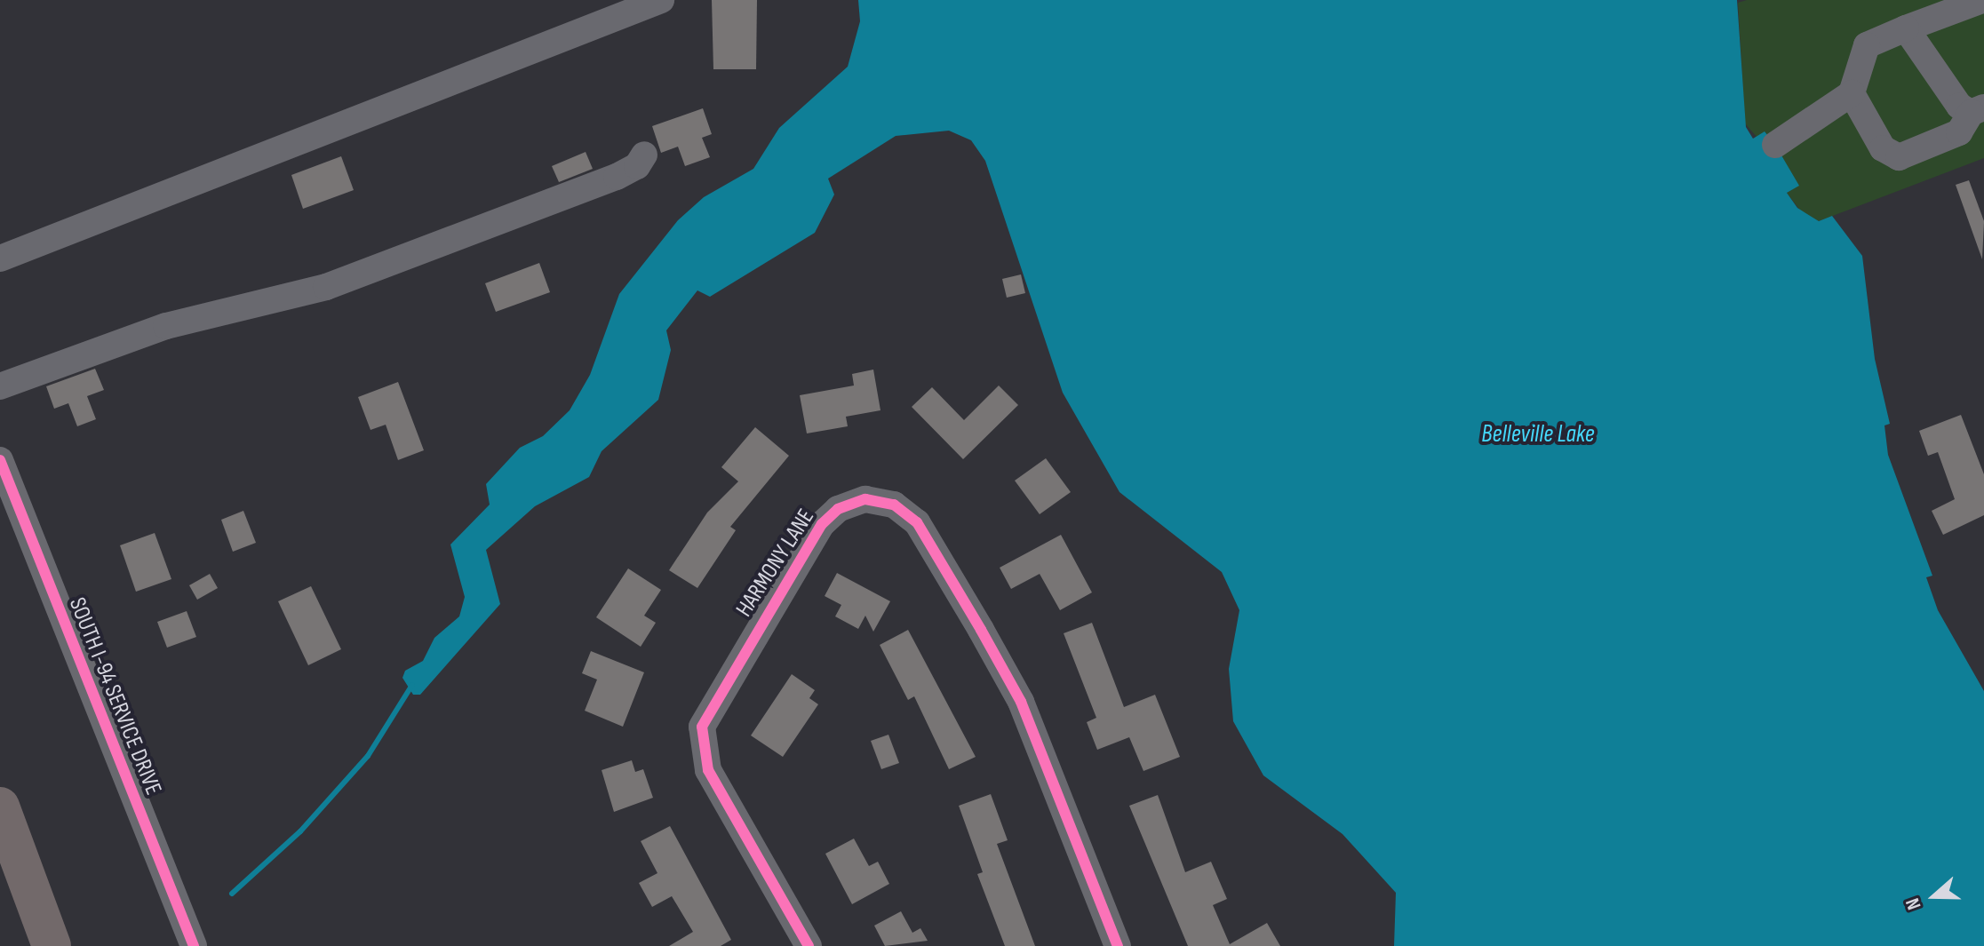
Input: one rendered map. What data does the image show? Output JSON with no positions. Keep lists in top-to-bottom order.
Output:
{
  "streets": {
    "street": ["HARMONY LANE", "SOUTH I-94 SERVICE DRIVE"]
  },
  "water": ["Belleville Lake"],
  "north": "left"
}
